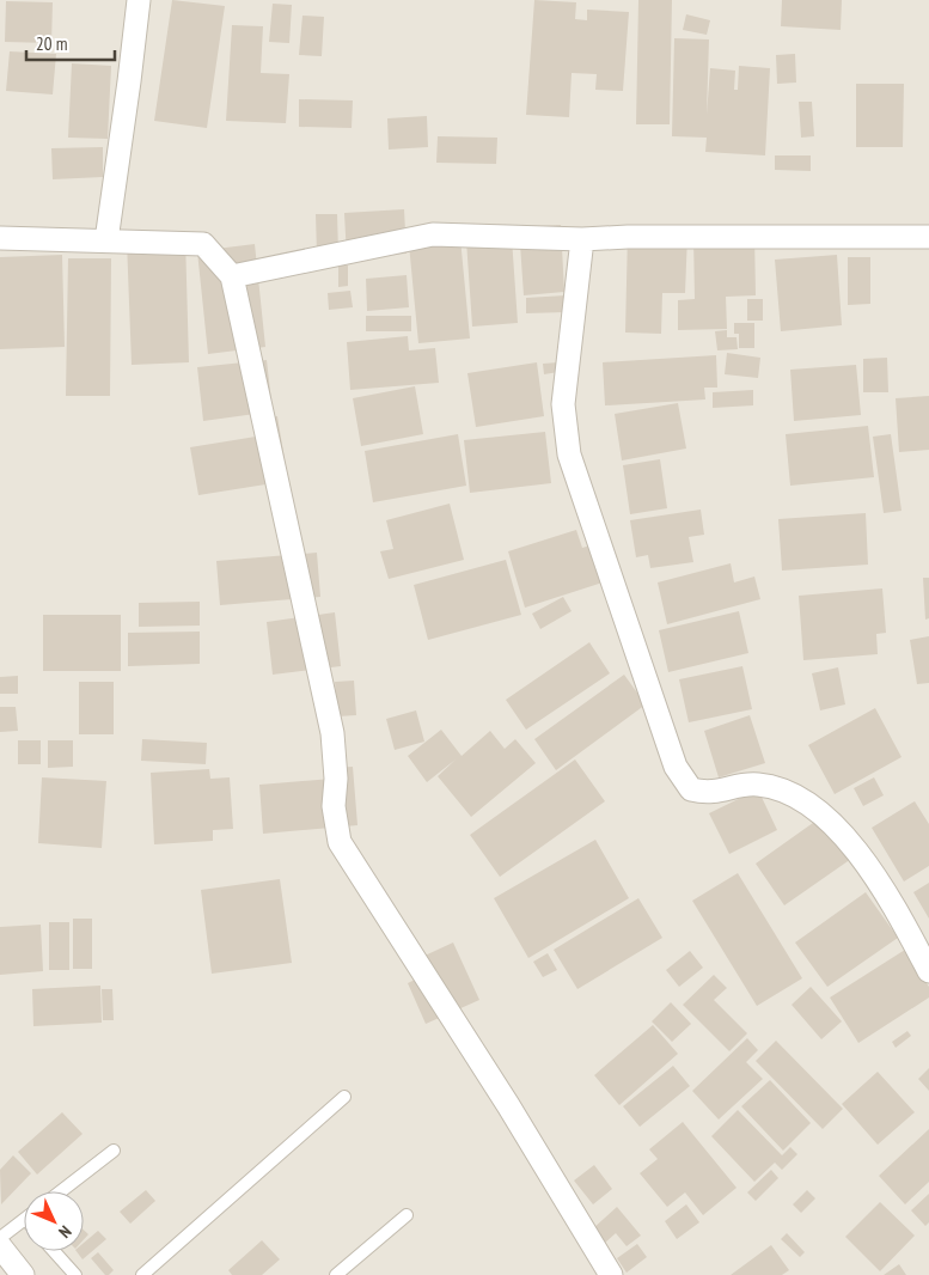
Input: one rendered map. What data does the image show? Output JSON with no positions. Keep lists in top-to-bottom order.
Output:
{
  "scale_bar": "20 m",
  "north": "bottom right"
}
